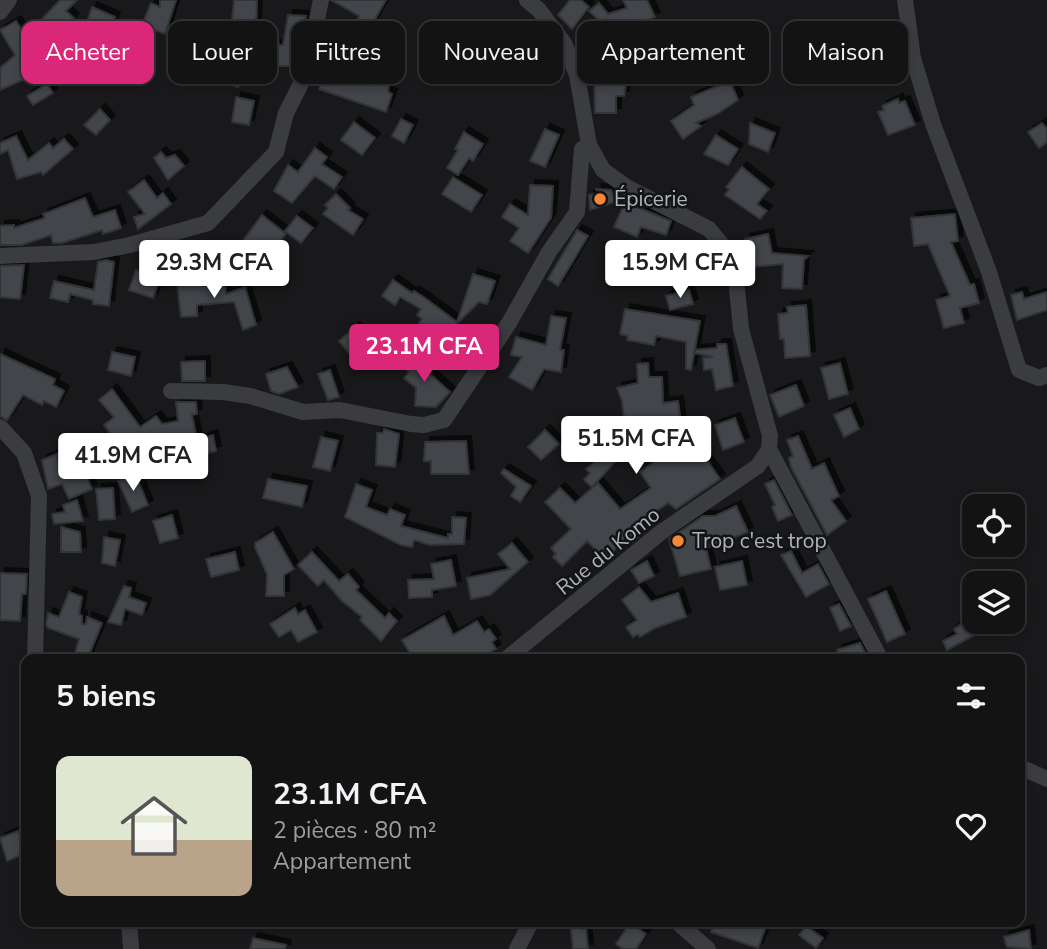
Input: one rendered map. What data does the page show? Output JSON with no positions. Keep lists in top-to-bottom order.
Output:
{
  "streets": {
    "street": ["Rue du Komo"]
  },
  "places": ["Épicerie", "Trop c'est trop"],
  "page": {
    "chip": [
      "Acheter",
      "Louer",
      "Filtres",
      "Nouveau",
      "Appartement",
      "Maison"
    ],
    "price": [
      "29.3M CFA",
      "15.9M CFA",
      "23.1M CFA",
      "51.5M CFA",
      "41.9M CFA"
    ],
    "heading": "5 biens",
    "list": [
      {
        "name": "23.1M CFA",
        "note": "2 pièces · 80 m² · Appartement"
      }
    ]
  }
}
